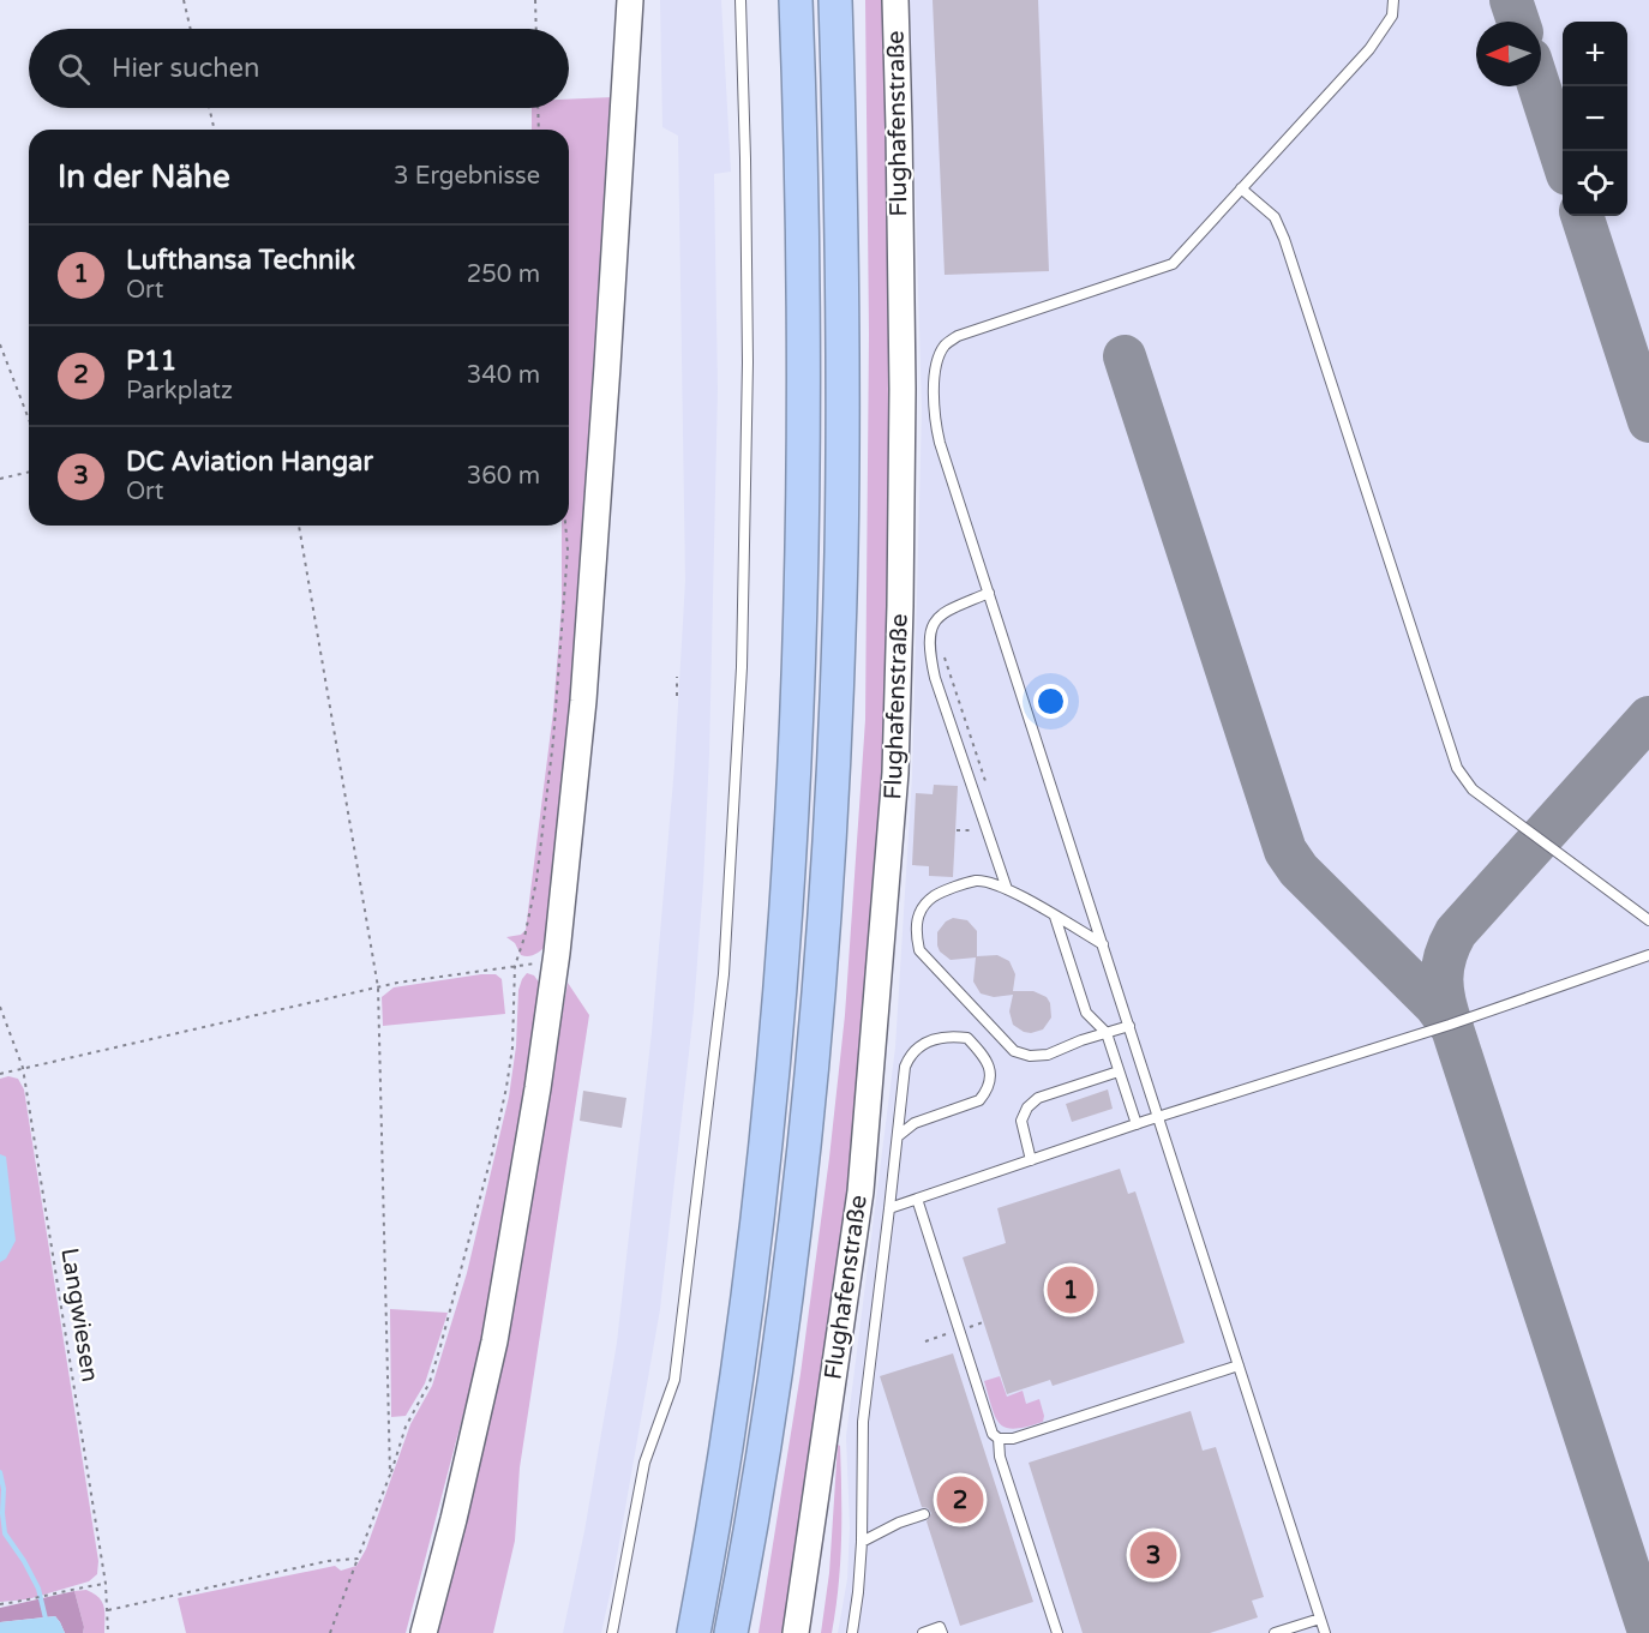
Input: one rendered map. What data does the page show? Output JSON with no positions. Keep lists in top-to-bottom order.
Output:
{
  "streets": {
    "main road": ["Flughafenstraße"],
    "path": ["Langwiesen"]
  },
  "north": "left",
  "page": {
    "map_buttons": ["+", "−"],
    "search": "Hier suchen",
    "heading": ["In der Nähe", "3 Ergebnisse"],
    "list": [
      {
        "mark": "1",
        "name": "Lufthansa Technik",
        "note": "Ort",
        "value": "250 m"
      },
      {
        "mark": "2",
        "name": "P11",
        "note": "Parkplatz",
        "value": "340 m"
      },
      {
        "mark": "3",
        "name": "DC Aviation Hangar",
        "note": "Ort",
        "value": "360 m"
      }
    ],
    "pins": ["1", "2", "3"]
  }
}
